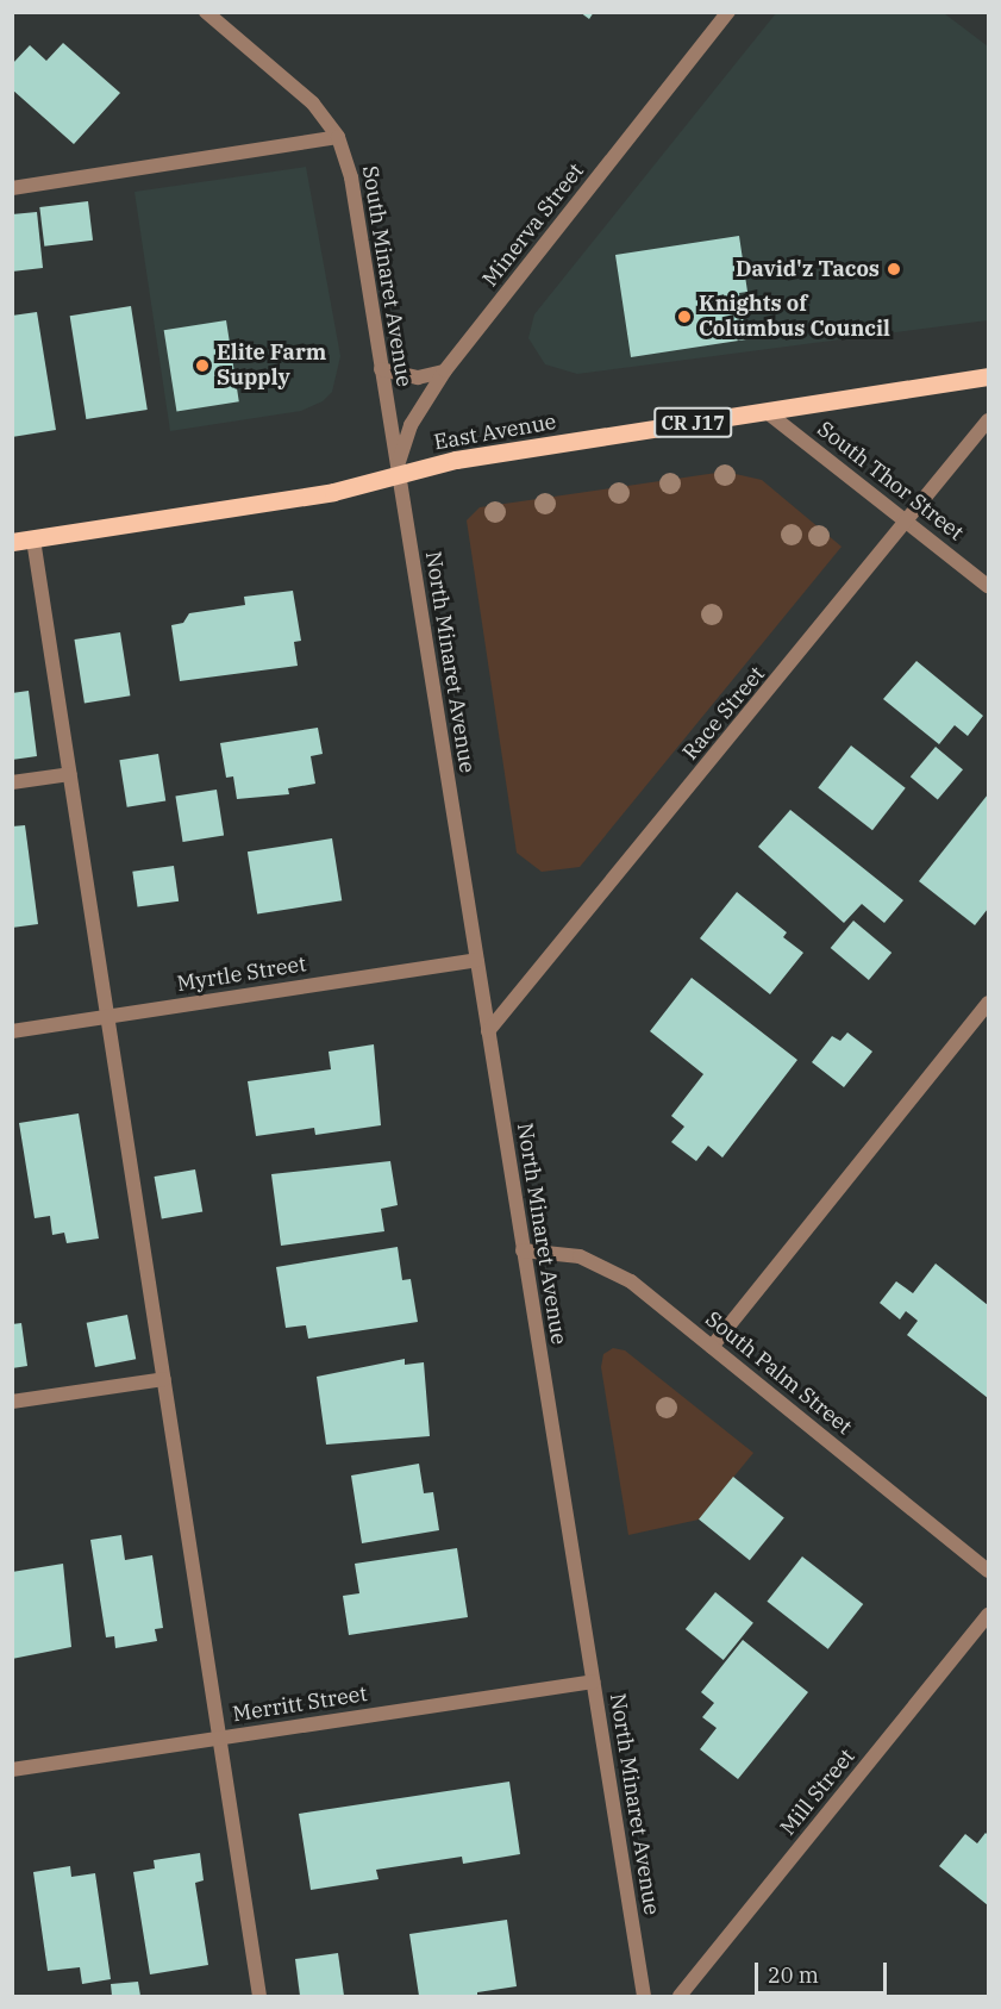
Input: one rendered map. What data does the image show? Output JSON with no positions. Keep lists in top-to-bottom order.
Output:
{
  "streets": {
    "main road": ["CR J17", "East Avenue"],
    "street": [
      "Minerva Street",
      "South Minaret Avenue",
      "South Thor Street",
      "North Minaret Avenue",
      "Race Street",
      "Myrtle Street",
      "South Palm Street",
      "Merritt Street",
      "Mill Street"
    ]
  },
  "crossings": [
    ["Minerva Street", "South Minaret Avenue"],
    ["Minerva Street", "East Avenue"],
    ["Minerva Street", "North Minaret Avenue"],
    ["South Minaret Avenue", "East Avenue"],
    ["South Minaret Avenue", "North Minaret Avenue"],
    ["East Avenue", "South Thor Street"],
    ["East Avenue", "North Minaret Avenue"],
    ["South Thor Street", "Race Street"],
    ["North Minaret Avenue", "Race Street"],
    ["North Minaret Avenue", "Myrtle Street"],
    ["North Minaret Avenue", "South Palm Street"],
    ["North Minaret Avenue", "Merritt Street"]
  ],
  "places": ["David'z Tacos", "Knights of Columbus Council", "Elite Farm Supply"],
  "scale_bar": "20 m"
}
